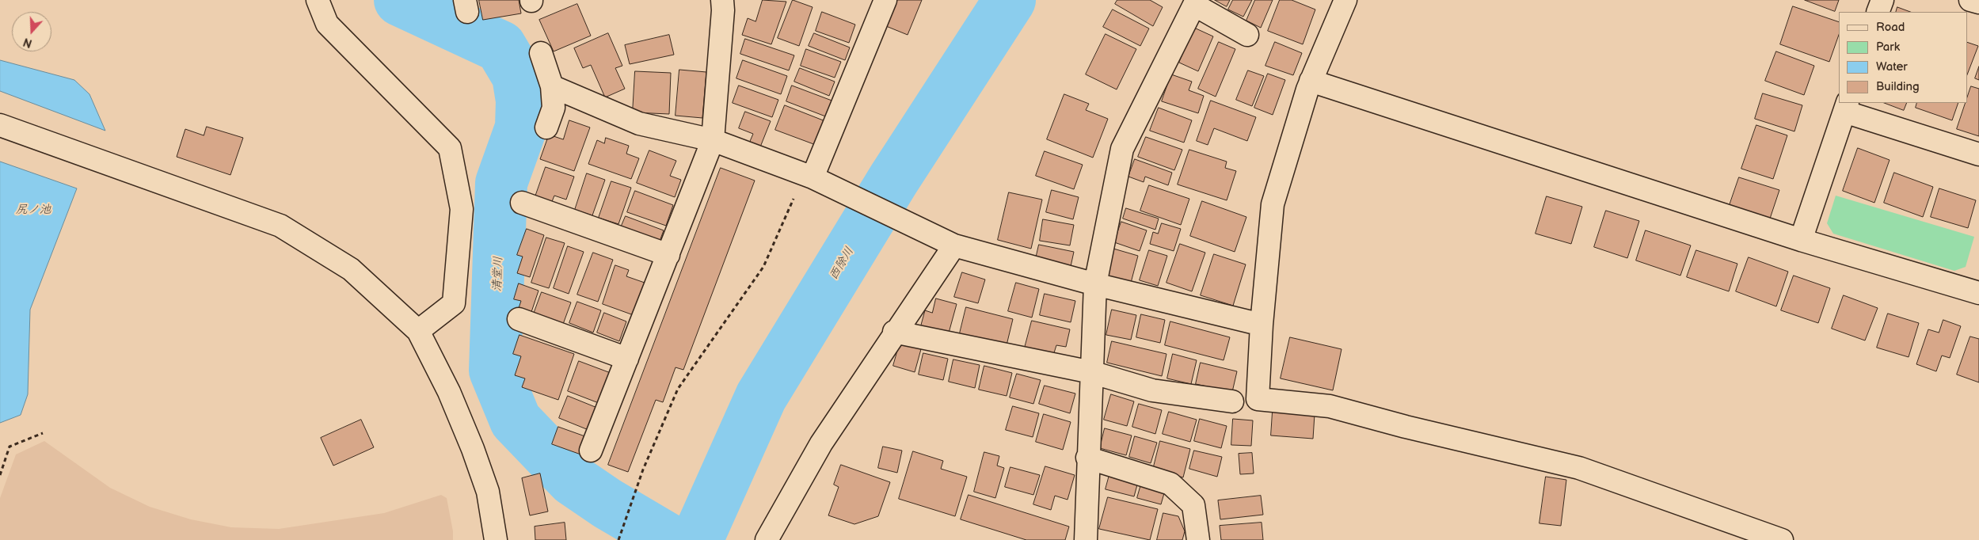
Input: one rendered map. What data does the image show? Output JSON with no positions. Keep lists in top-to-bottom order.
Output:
{
  "water": ["尻ノ池", "西除川", "清堂川"],
  "legend": [
    "Road",
    "Park",
    "Water",
    "Building"
  ],
  "north": "bottom"
}
